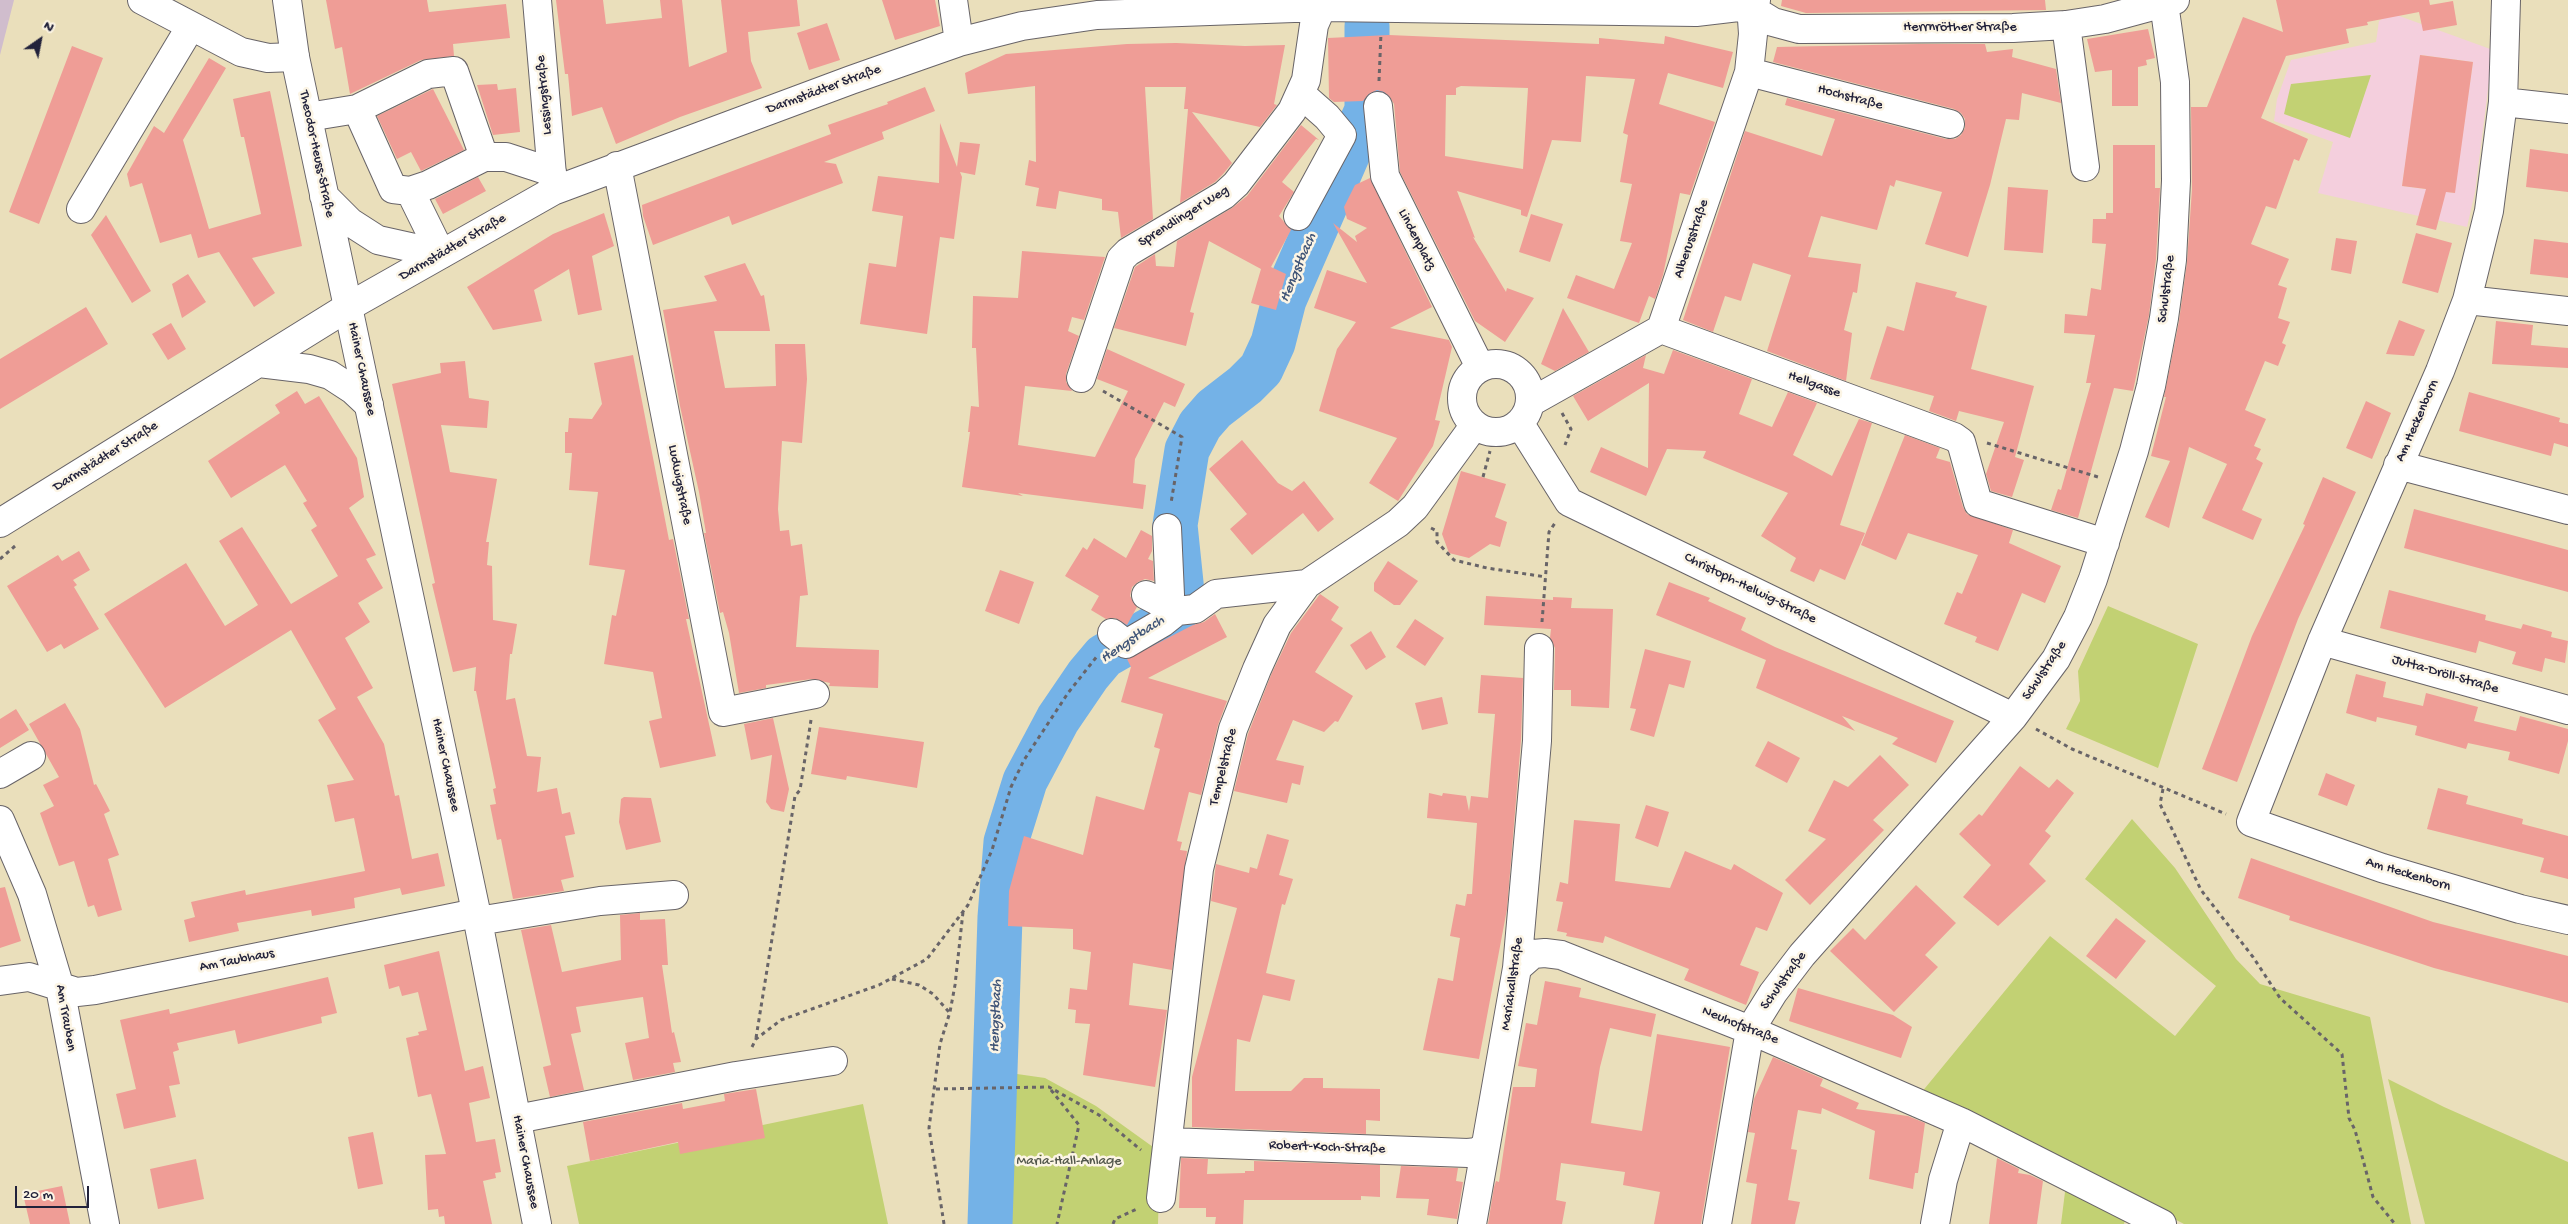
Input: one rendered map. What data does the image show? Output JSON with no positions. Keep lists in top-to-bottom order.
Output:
{
  "streets": {
    "street": [
      "Herrnröther Straße",
      "Darmstädter Straße",
      "Lessingstraße",
      "Hochstraße",
      "Theodor-Heuss-Straße",
      "Sprendlinger Weg",
      "Alberusstraße",
      "Lindenplatz",
      "Schulstraße",
      "Hainer Chaussee",
      "Hellgasse",
      "Am Heckenborn",
      "Ludwigstraße",
      "Christoph-Helwig-Straße",
      "Jutta-Dröll-Straße",
      "Tempelstraße",
      "Am Taubhaus",
      "Mariahallstraße",
      "Am Trauben",
      "Neuhofstraße",
      "Robert-Koch-Straße"
    ]
  },
  "crossings": [
    ["Herrnröther Straße", "Darmstädter Straße"],
    ["Herrnröther Straße", "Alberusstraße"],
    ["Herrnröther Straße", "Schulstraße"],
    ["Darmstädter Straße", "Lessingstraße"],
    ["Darmstädter Straße", "Theodor-Heuss-Straße"],
    ["Darmstädter Straße", "Sprendlinger Weg"],
    ["Darmstädter Straße", "Alberusstraße"],
    ["Darmstädter Straße", "Hainer Chaussee"],
    ["Darmstädter Straße", "Ludwigstraße"],
    ["Hochstraße", "Alberusstraße"],
    ["Theodor-Heuss-Straße", "Hainer Chaussee"],
    ["Alberusstraße", "Hellgasse"],
    ["Lindenplatz", "Christoph-Helwig-Straße"],
    ["Lindenplatz", "Tempelstraße"],
    ["Schulstraße", "Christoph-Helwig-Straße"],
    ["Schulstraße", "Neuhofstraße"],
    ["Hainer Chaussee", "Am Taubhaus"],
    ["Am Heckenborn", "Jutta-Dröll-Straße"],
    ["Christoph-Helwig-Straße", "Tempelstraße"],
    ["Tempelstraße", "Robert-Koch-Straße"],
    ["Am Taubhaus", "Am Trauben"],
    ["Mariahallstraße", "Neuhofstraße"],
    ["Mariahallstraße", "Robert-Koch-Straße"]
  ],
  "water": ["Hengstbach"],
  "parks": ["Maria-Hall-Anlage"],
  "scale_bar": "20 m",
  "north": "top right"
}
